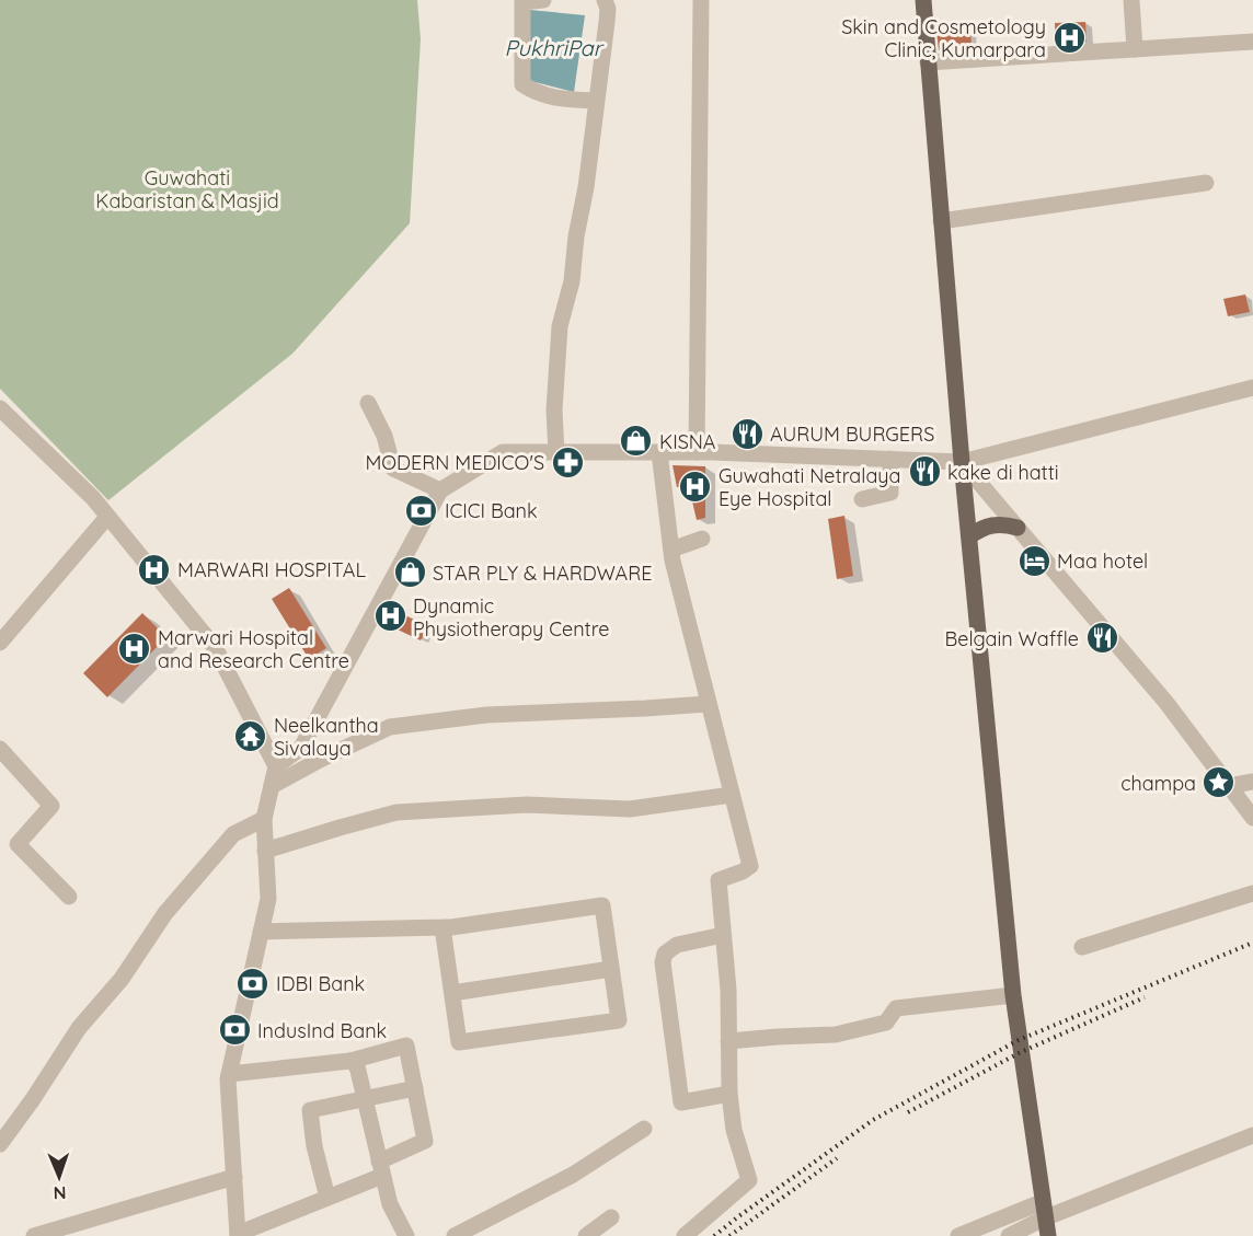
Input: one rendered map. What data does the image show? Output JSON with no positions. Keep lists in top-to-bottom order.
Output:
{
  "water": ["PukhriPar"],
  "parks": ["Guwahati Kabaristan & Masjid"],
  "places": {
    "hospital": [
      "Skin and Cosmetology Clinic, Kumarpara",
      "Guwahati Netralaya Eye Hospital",
      "MARWARI HOSPITAL",
      "Dynamic Physiotherapy Centre",
      "Marwari Hospital and Research Centre"
    ],
    "restaurant": ["AURUM BURGERS", "kake di hatti", "Belgain Waffle"],
    "shop": ["KISNA", "STAR PLY & HARDWARE"],
    "pharmacy": ["MODERN MEDICO'S"],
    "bank": ["ICICI Bank", "IDBI Bank", "IndusInd Bank"],
    "hotel": ["Maa hotel"],
    "temple": ["Neelkantha Sivalaya"],
    "place": ["champa"]
  },
  "north": "bottom"
}
